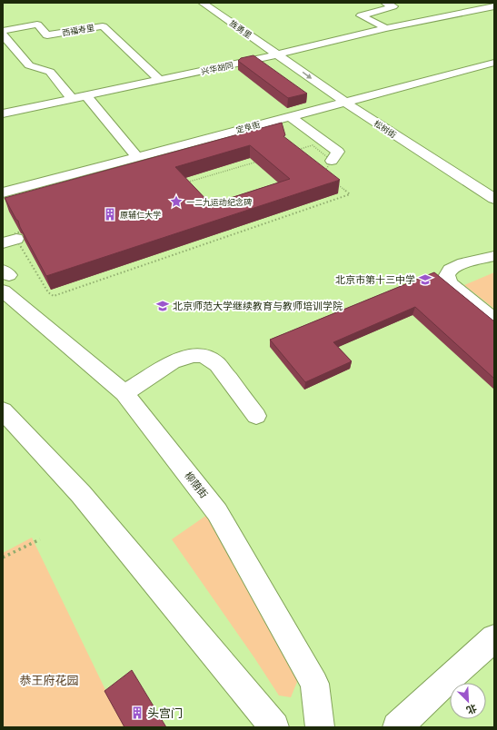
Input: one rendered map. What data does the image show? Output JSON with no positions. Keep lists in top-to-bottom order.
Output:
{
  "streets": {
    "street": [
      "旌勇里",
      "西福寿里",
      "兴华胡同",
      "定阜街",
      "松树街",
      "柳荫街"
    ]
  },
  "crossings": [
    ["旌勇里", "兴华胡同"],
    ["旌勇里", "松树街"],
    ["西福寿里", "兴华胡同"],
    ["兴华胡同", "松树街"],
    ["定阜街", "松树街"]
  ],
  "parks": ["恭王府花园"],
  "places": {
    "place": ["一二九运动纪念碑"],
    "building": ["原辅仁大学", "头宫门"],
    "school or university": ["北京市第十三中学", "北京师范大学继续教育与教师培训学院"]
  },
  "north": "bottom right"
}
